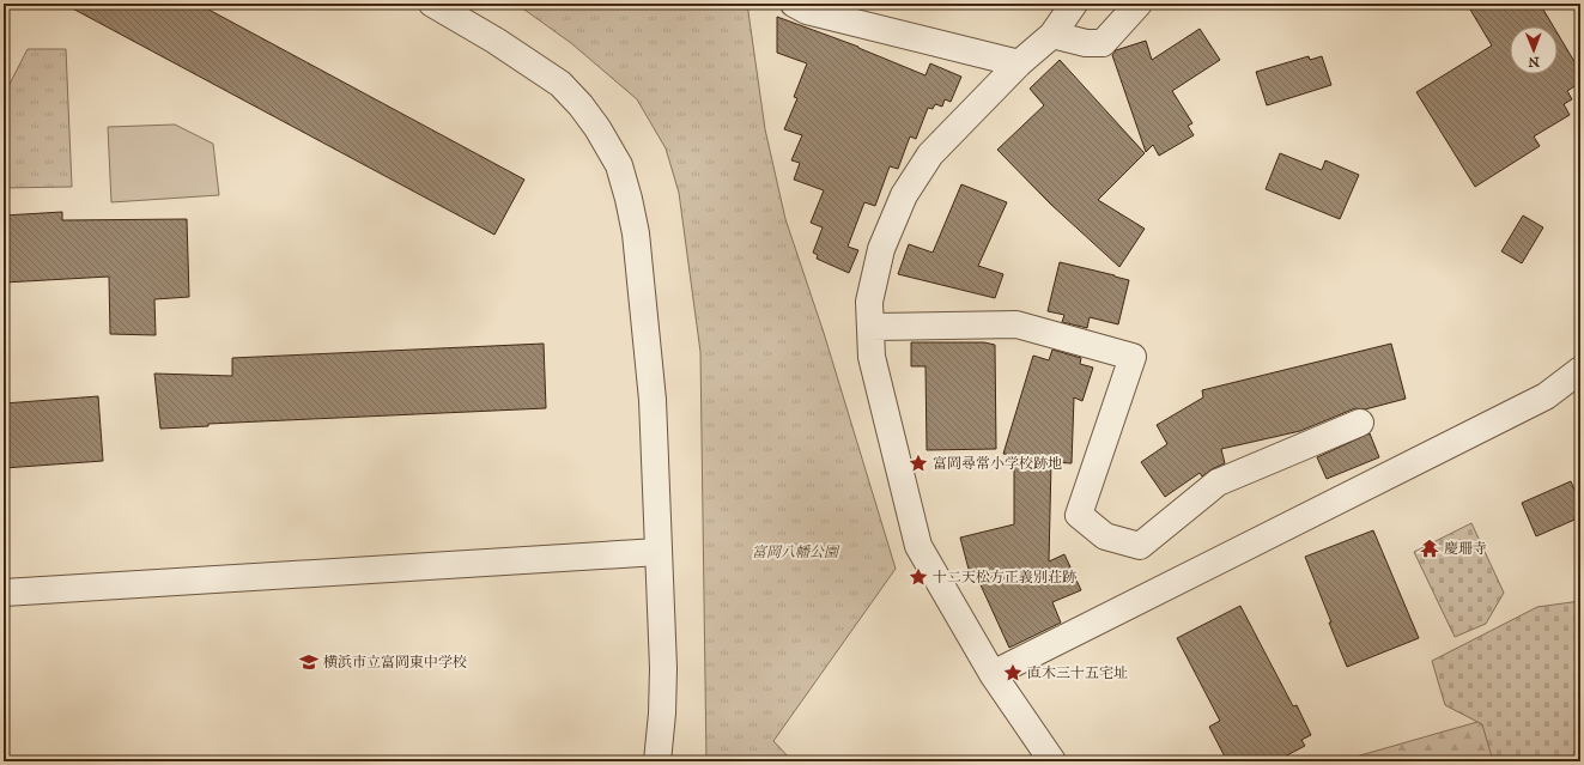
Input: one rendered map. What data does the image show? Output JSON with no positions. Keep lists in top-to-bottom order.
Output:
{
  "parks": ["富岡八幡公園"],
  "places": {
    "place": ["富岡尋常小学校跡地", "十二天松方正義別荘跡", "直木三十五宅址"],
    "temple": ["慶珊寺"],
    "school or university": ["横浜市立富岡東中学校"]
  },
  "north": "bottom"
}
